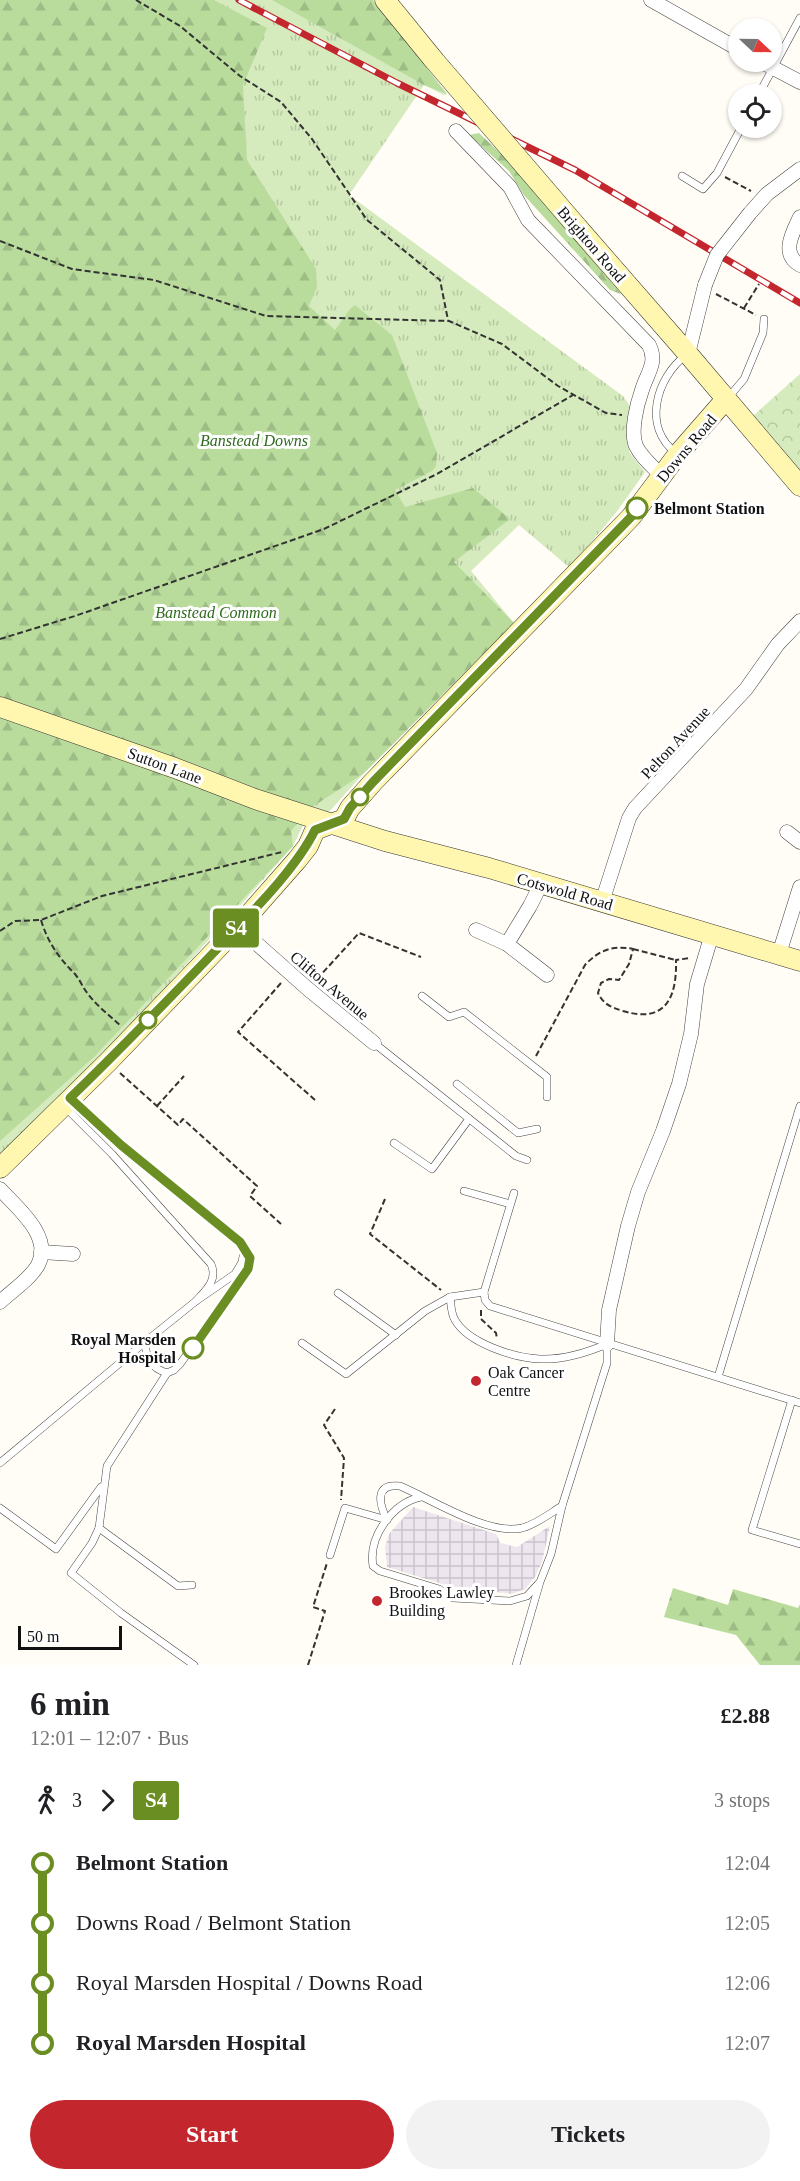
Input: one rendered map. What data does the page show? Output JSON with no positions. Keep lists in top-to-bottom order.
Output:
{
  "streets": {
    "main road": [
      "Brighton Road",
      "Downs Road",
      "Sutton Lane",
      "Cotswold Road"
    ],
    "street": ["Pelton Avenue", "Clifton Avenue"]
  },
  "crossings": [
    ["Brighton Road", "Downs Road"],
    ["Downs Road", "Sutton Lane"],
    ["Downs Road", "Cotswold Road"],
    ["Downs Road", "Clifton Avenue"],
    ["Pelton Avenue", "Cotswold Road"],
    ["Sutton Lane", "Cotswold Road"]
  ],
  "parks": ["Banstead Downs", "Banstead Common"],
  "places": [
    "Belmont Station",
    "Royal Marsden Hospital",
    "Oak Cancer Centre",
    "Brookes Lawley Building"
  ],
  "lines": ["bus line S4"],
  "scale_bar": "50 m",
  "north": "right",
  "page": {
    "on_map": "S4",
    "scale": "50 m",
    "heading": ["6 min", "12:01 – 12:07 · Bus", "£2.88"],
    "legs": ["3", "S4", "3 stops"],
    "list": [
      {
        "name": "Belmont Station",
        "value": "12:04"
      },
      {
        "name": "Downs Road / Belmont Station",
        "value": "12:05"
      },
      {
        "name": "Royal Marsden Hospital / Downs Road",
        "value": "12:06"
      },
      {
        "name": "Royal Marsden Hospital",
        "value": "12:07"
      }
    ],
    "buttons": ["Start", "Tickets"]
  }
}
